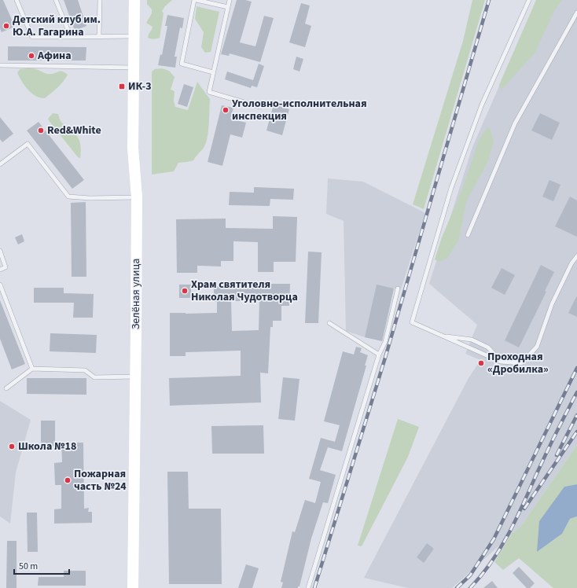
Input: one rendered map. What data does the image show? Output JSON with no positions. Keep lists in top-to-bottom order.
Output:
{
  "streets": {
    "main road": ["Зелёная улица"]
  },
  "places": {
    "other": [
      "Детский клуб им. Ю.А. Гагарина",
      "Афина",
      "Уголовно-исполнительная инспекция",
      "Red&White",
      "Храм святителя Николая Чудотворца",
      "Проходная «Дробилка»",
      "Школа №18",
      "Пожарная часть №24"
    ],
    "transit": ["ИК-3"]
  },
  "scale_bar": "50 m"
}
